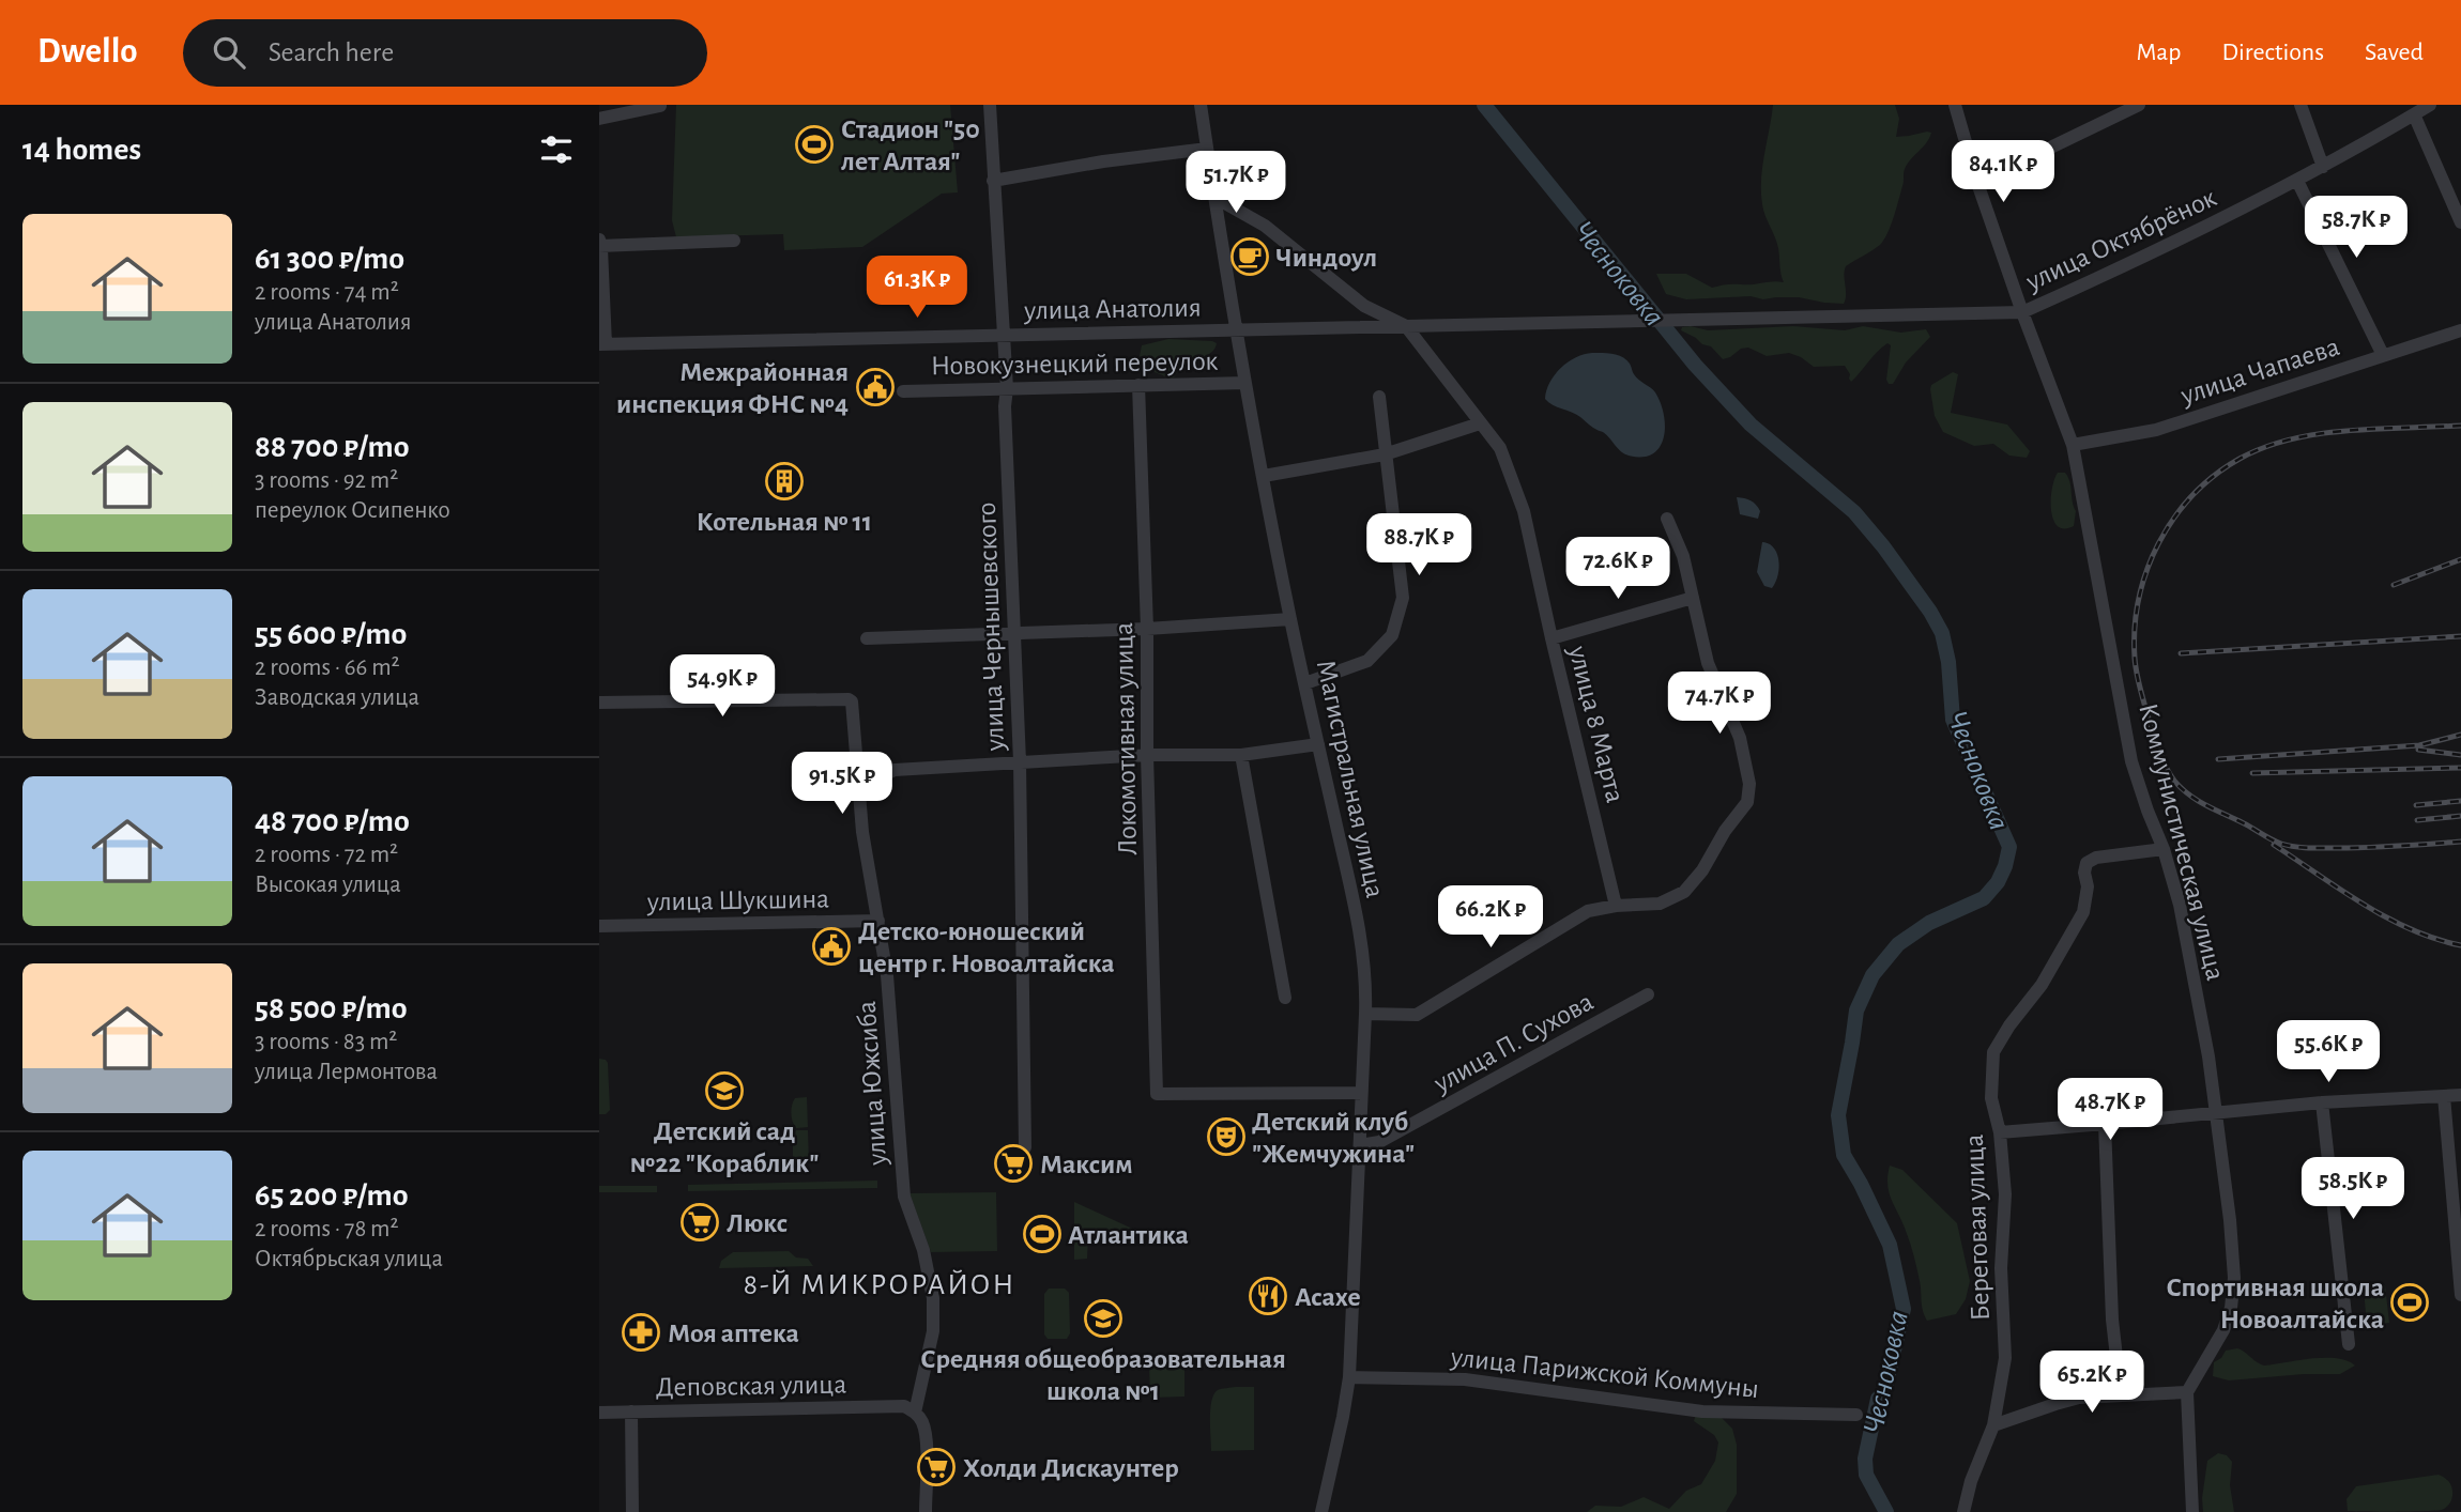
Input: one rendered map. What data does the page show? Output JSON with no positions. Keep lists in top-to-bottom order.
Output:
{
  "streets": {
    "street": [
      "улица Октябрёнок",
      "улица Анатолия",
      "Новокузнецкий переулок",
      "улица Чапаева",
      "улица Чернышевского",
      "улица 8 Марта",
      "Локомотивная улица",
      "Магистральная улица",
      "Коммунистическая улица",
      "улица Шукшина",
      "улица П. Сухова",
      "улица Южсиба",
      "Береговая улица",
      "улица Парижской Коммуны",
      "Деповская улица"
    ]
  },
  "crossings": [
    ["улица Октябрёнок", "улица Анатолия"],
    ["улица Октябрёнок", "Коммунистическая улица"],
    ["улица Анатолия", "улица Чернышевского"],
    ["улица Анатолия", "улица 8 Марта"],
    ["улица Анатолия", "Магистральная улица"],
    ["Новокузнецкий переулок", "улица Чернышевского"],
    ["Новокузнецкий переулок", "Локомотивная улица"],
    ["Новокузнецкий переулок", "Магистральная улица"],
    ["улица Чапаева", "Коммунистическая улица"],
    ["улица 8 Марта", "Магистральная улица"],
    ["Локомотивная улица", "Магистральная улица"],
    ["Магистральная улица", "улица П. Сухова"],
    ["Магистральная улица", "улица Парижской Коммуны"],
    ["Коммунистическая улица", "Береговая улица"],
    ["улица Шукшина", "улица Южсиба"],
    ["улица Южсиба", "Деповская улица"]
  ],
  "districts": ["8-Й МИКРОРАЙОН"],
  "water": ["Чесноковка"],
  "places": {
    "sports": ["Стадион \"50 лет Алтая\"", "Атлантика", "Спортивная школа Новоалтайска"],
    "cafe": ["Чиндоул"],
    "public building": ["Межрайонная инспекция ФНС №4", "Детско-юношеский центр г. Новоалтайска"],
    "building": ["Котельная № 11"],
    "school or university": ["Детский сад №22 \"Кораблик\"", "Средняя общеобразовательная школа №1"],
    "theatre": ["Детский клуб \"Жемчужина\""],
    "supermarket": ["Максим", "Люкс", "Холди Дискаунтер"],
    "restaurant": ["Асахе"],
    "pharmacy": ["Моя аптека"]
  },
  "page": {
    "header": "Dwello",
    "search": "Search here",
    "nav": ["Map", "Directions", "Saved"],
    "heading": "14 homes",
    "price": [
      "84.1K ₽",
      "51.7K ₽",
      "58.7K ₽",
      "61.3K ₽",
      "88.7K ₽",
      "72.6K ₽",
      "54.9K ₽",
      "74.7K ₽",
      "91.5K ₽",
      "66.2K ₽",
      "55.6K ₽",
      "48.7K ₽",
      "58.5K ₽",
      "65.2K ₽"
    ],
    "list": [
      {
        "name": "61 300 ₽/mo",
        "note": "2 rooms · 74 m² · улица Анатолия"
      },
      {
        "name": "88 700 ₽/mo",
        "note": "3 rooms · 92 m² · переулок Осипенко"
      },
      {
        "name": "55 600 ₽/mo",
        "note": "2 rooms · 66 m² · Заводская улица"
      },
      {
        "name": "48 700 ₽/mo",
        "note": "2 rooms · 72 m² · Высокая улица"
      },
      {
        "name": "58 500 ₽/mo",
        "note": "3 rooms · 83 m² · улица Лермонтова"
      },
      {
        "name": "65 200 ₽/mo",
        "note": "2 rooms · 78 m² · Октябрьская улица"
      }
    ]
  }
}
